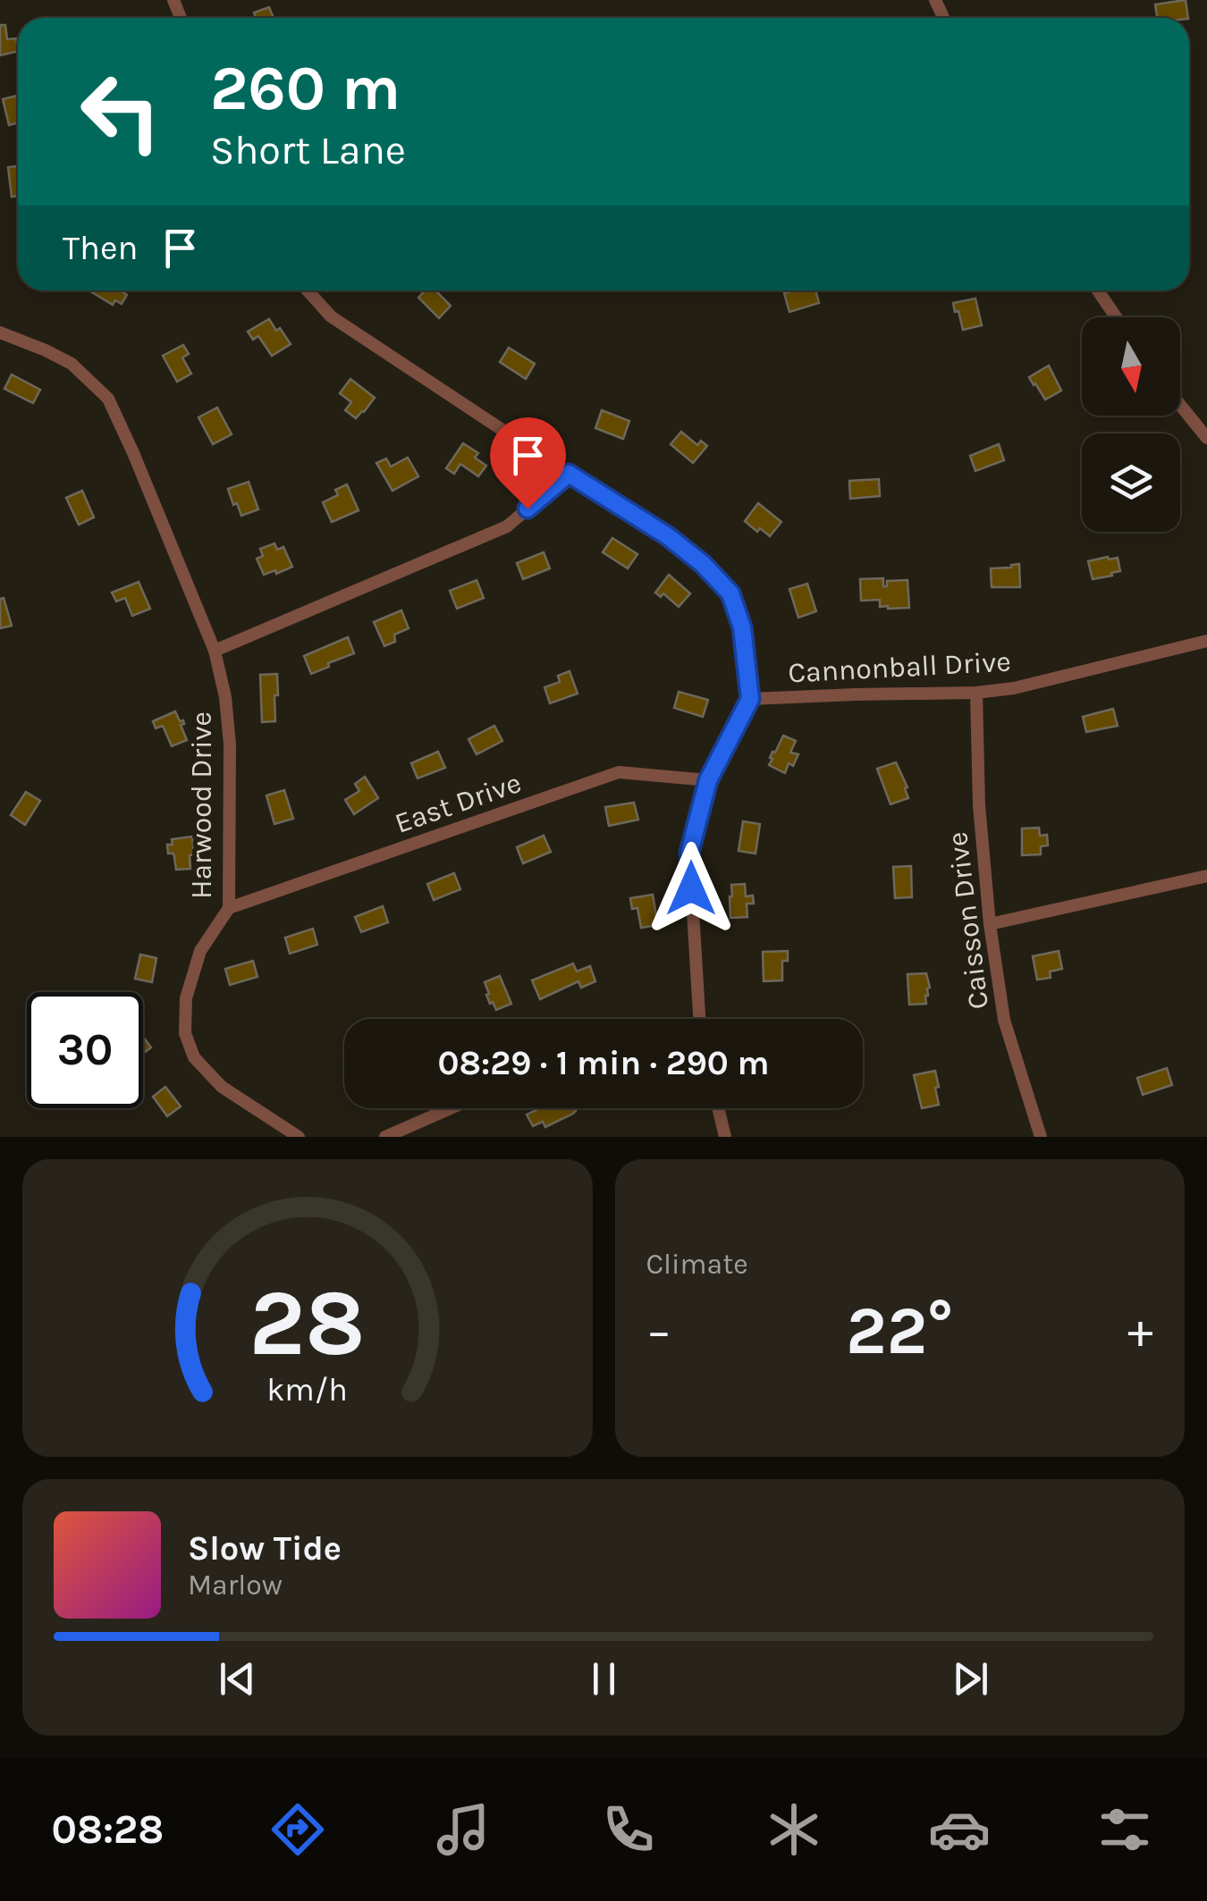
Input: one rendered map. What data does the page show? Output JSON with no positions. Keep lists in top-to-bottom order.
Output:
{
  "streets": {
    "street": [
      "Cannonball Drive",
      "East Drive",
      "Harwood Drive",
      "Caisson Drive"
    ]
  },
  "crossings": [
    ["Cannonball Drive", "Caisson Drive"],
    ["East Drive", "Harwood Drive"]
  ],
  "north": "bottom",
  "page": {
    "turn": ["260 m", "Short Lane"],
    "then": "Then",
    "limit": "30",
    "trip": "08:29 · 1 min · 290 m",
    "tile": "Climate",
    "heat": ["−", "22°", "+"],
    "song": ["Slow Tide", "Marlow"],
    "tabs": "08:28",
    "gauge": ["28", "km/h"]
  }
}
